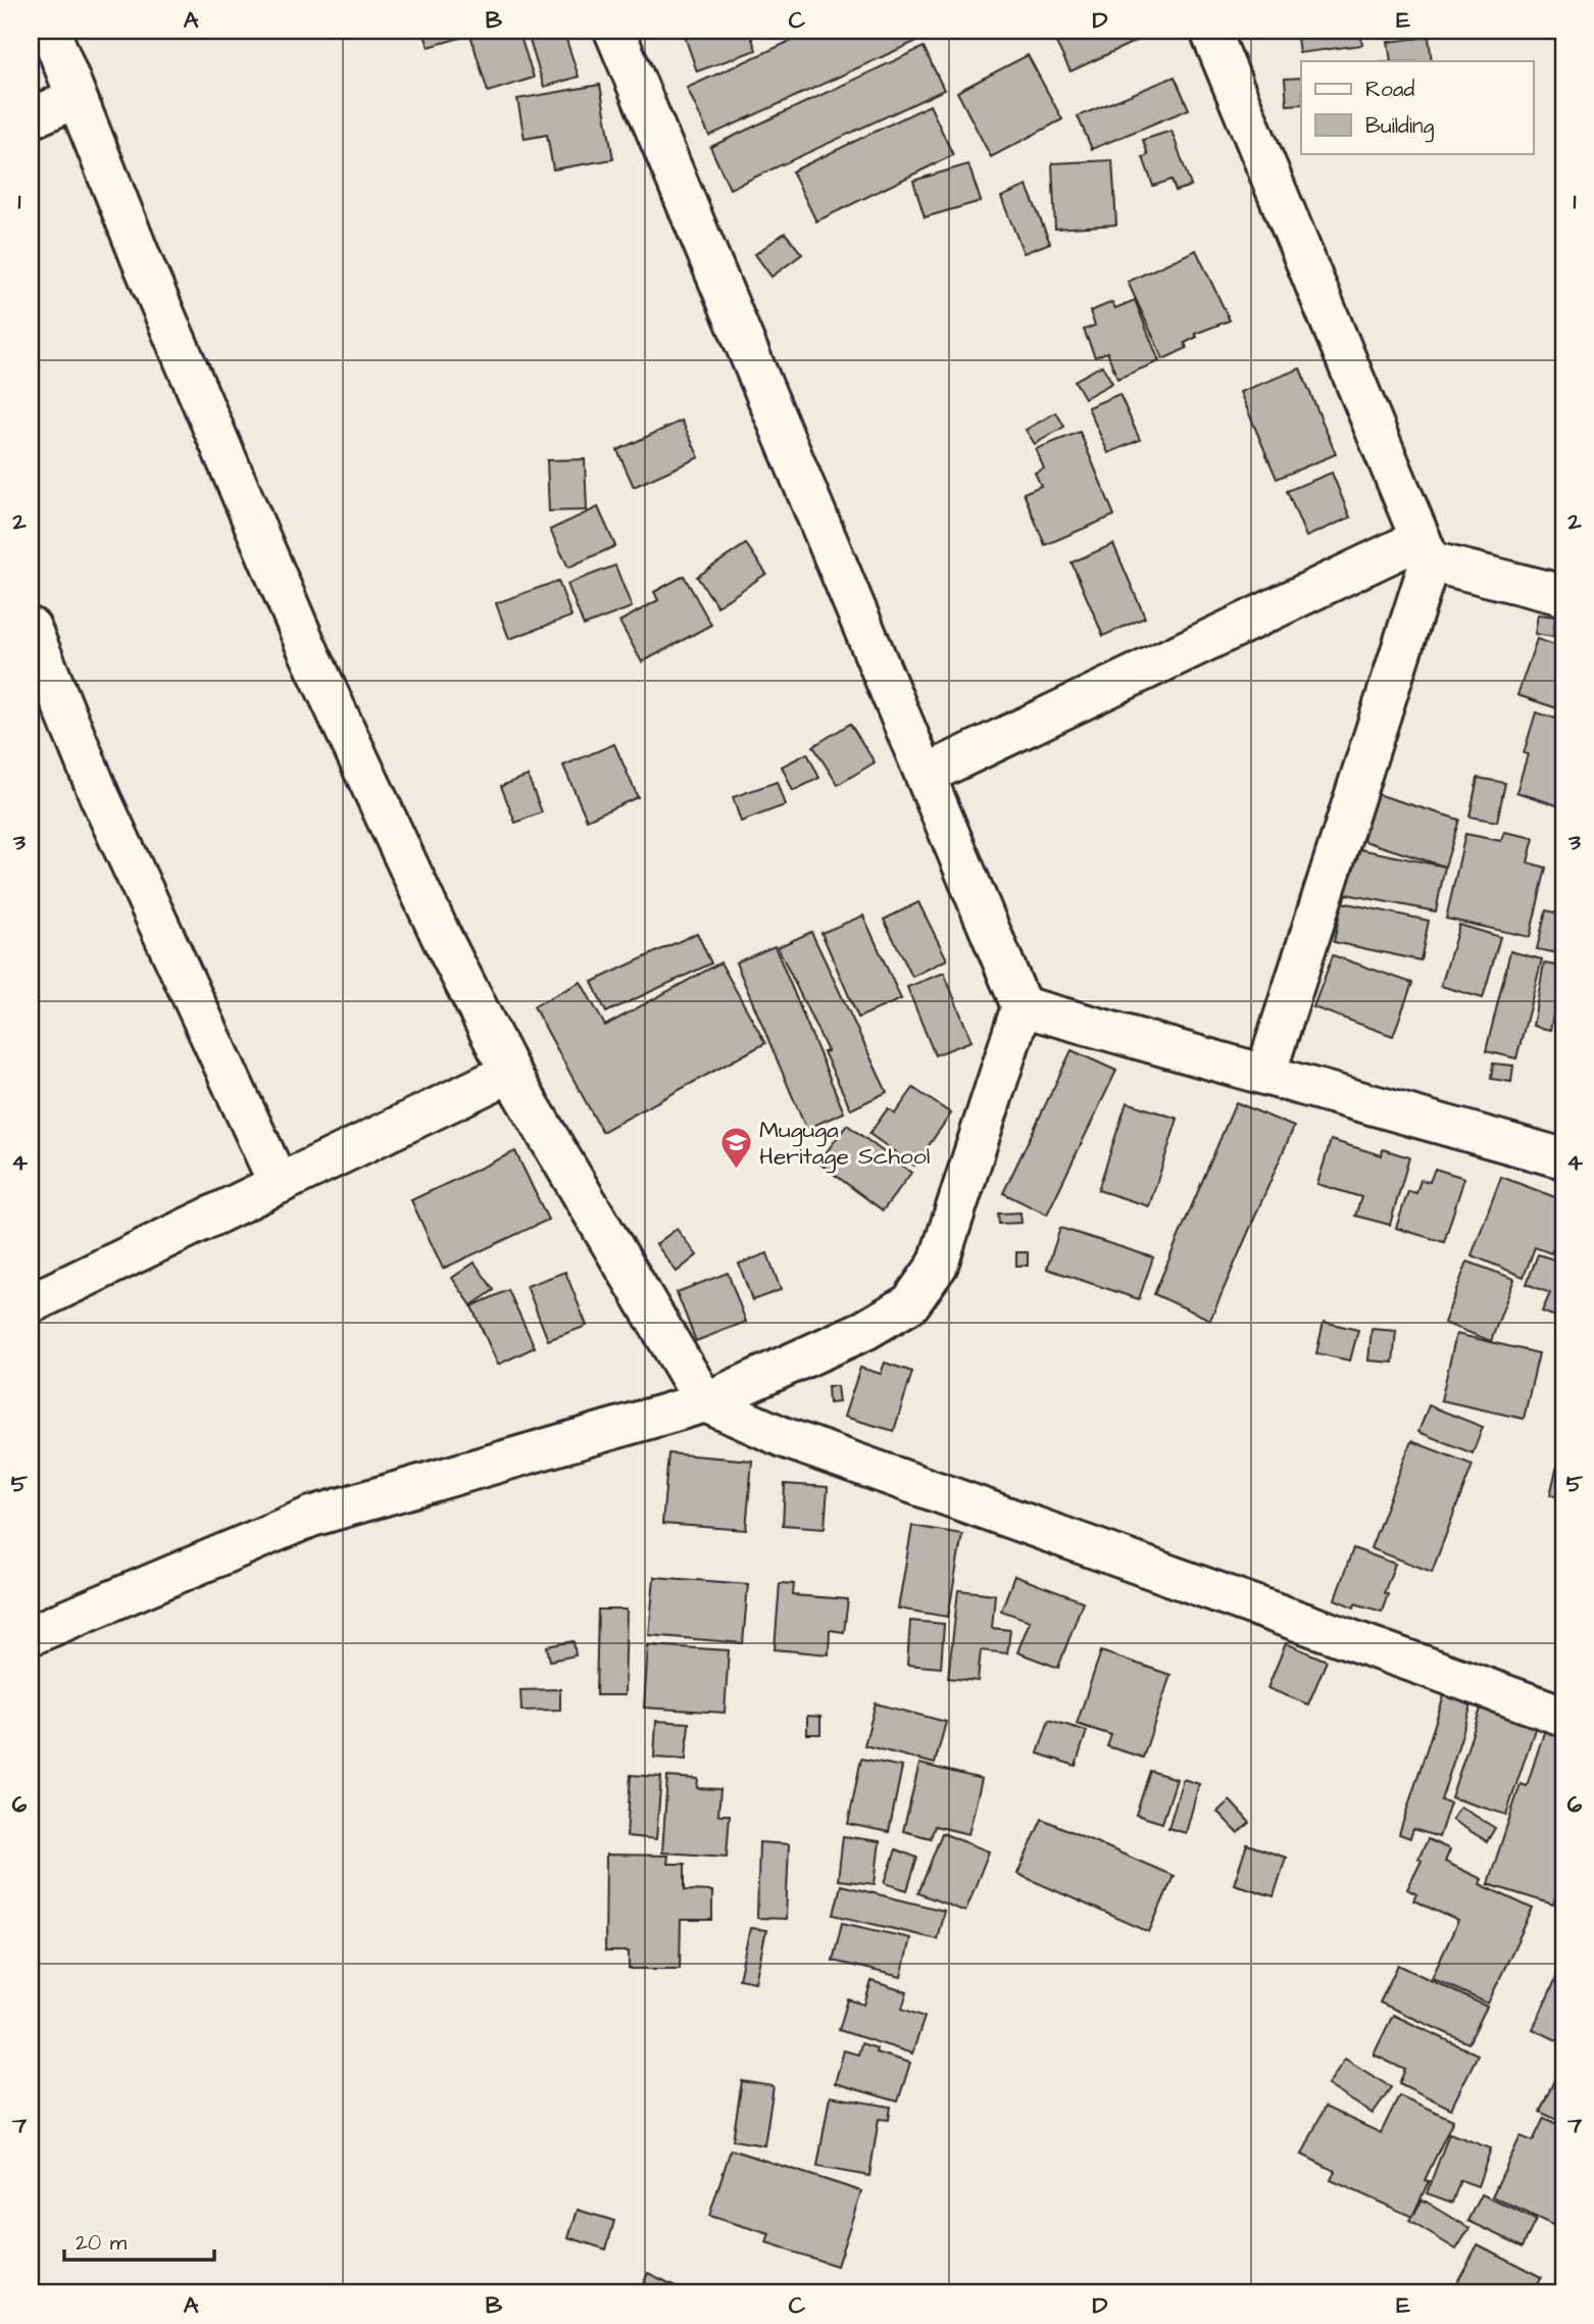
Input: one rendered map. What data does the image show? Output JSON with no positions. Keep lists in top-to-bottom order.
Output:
{
  "places": {
    "school or university": ["Muguga Heritage School"]
  },
  "legend": ["Road", "Building"],
  "scale_bar": "20 m",
  "grid": {
    "columns": [
      "A",
      "B",
      "C",
      "D",
      "E"
    ],
    "rows": [
      "1",
      "2",
      "3",
      "4",
      "5",
      "6",
      "7"
    ]
  }
}
